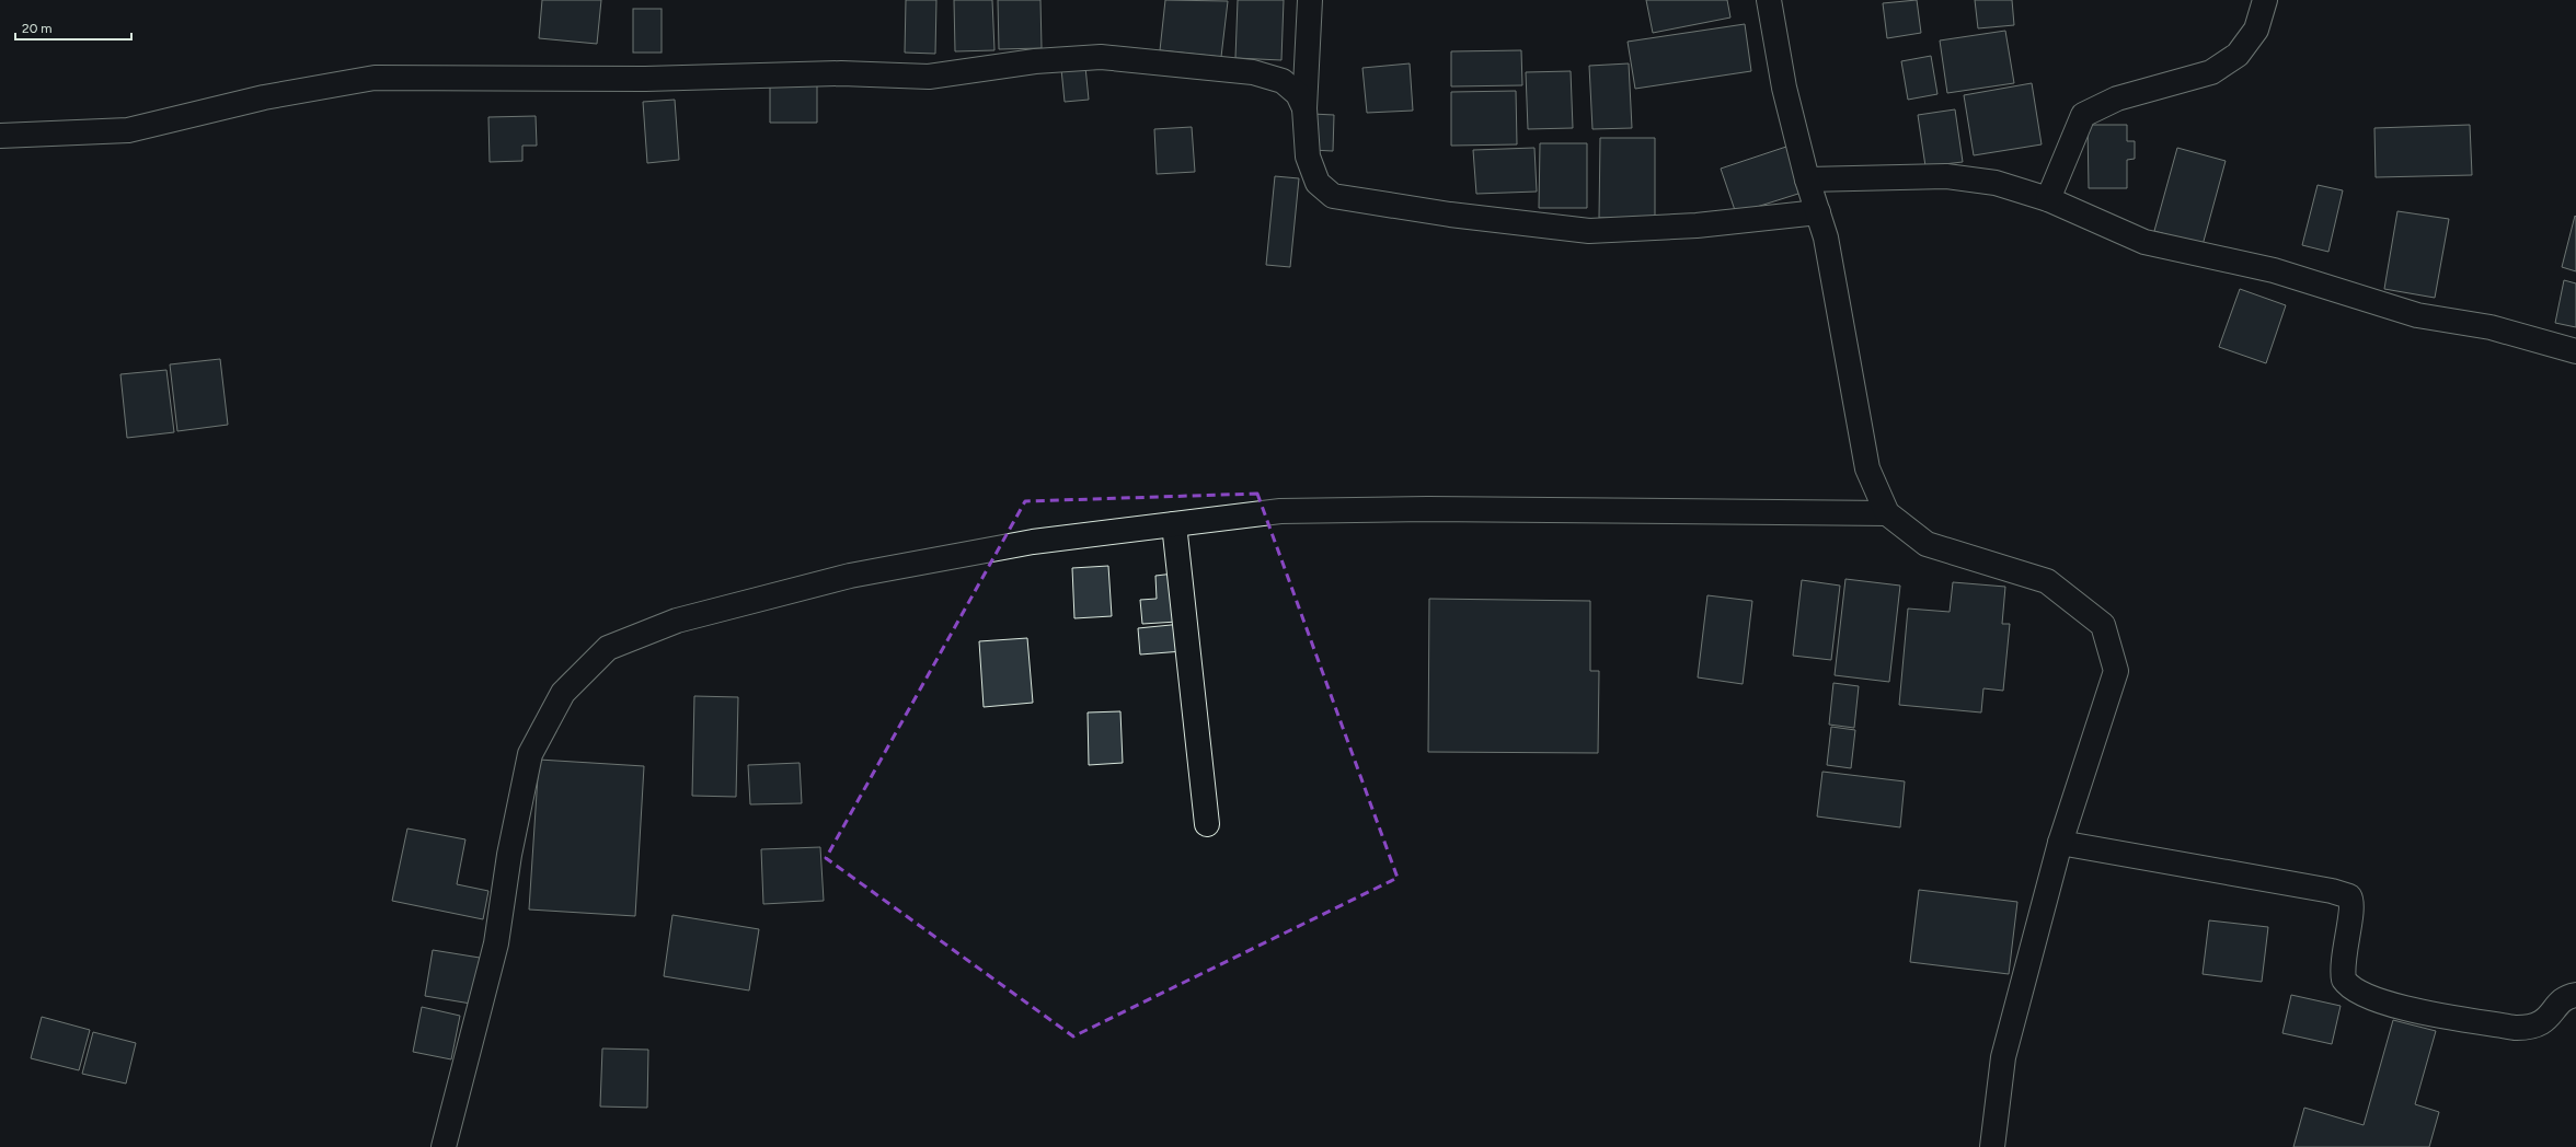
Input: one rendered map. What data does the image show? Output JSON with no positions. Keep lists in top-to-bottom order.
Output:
{
  "scale_bar": "20 m"
}
